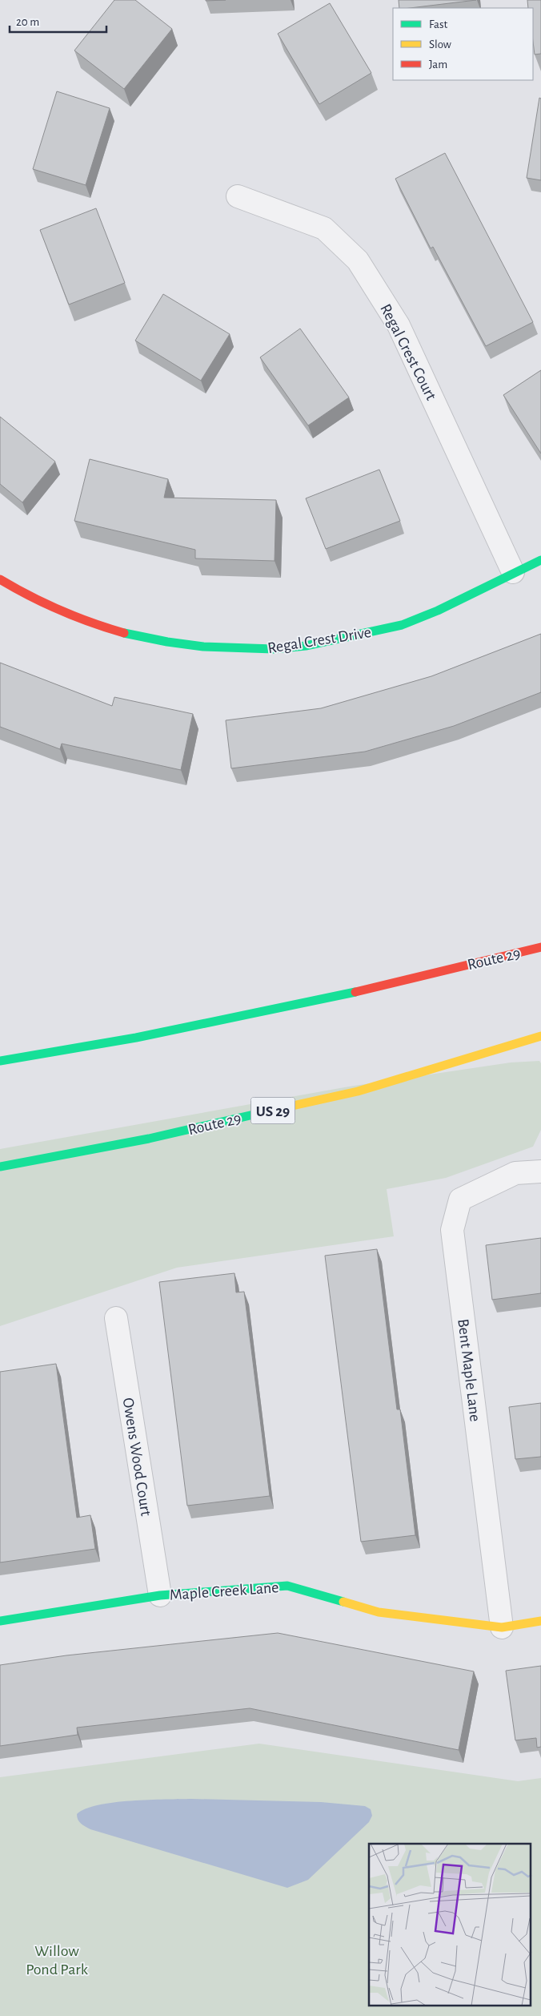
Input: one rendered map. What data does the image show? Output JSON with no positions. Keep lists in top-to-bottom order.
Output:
{
  "streets": {
    "street": [
      "Regal Crest Court",
      "Regal Crest Drive",
      "Route 29",
      "US 29",
      "Bent Maple Lane",
      "Owens Wood Court",
      "Maple Creek Lane"
    ]
  },
  "crossings": [
    ["Regal Crest Court", "Regal Crest Drive"],
    ["Bent Maple Lane", "Maple Creek Lane"],
    ["Owens Wood Court", "Maple Creek Lane"]
  ],
  "parks": ["Willow Pond Park"],
  "legend": ["Fast", "Slow", "Jam"],
  "scale_bar": "20 m"
}
